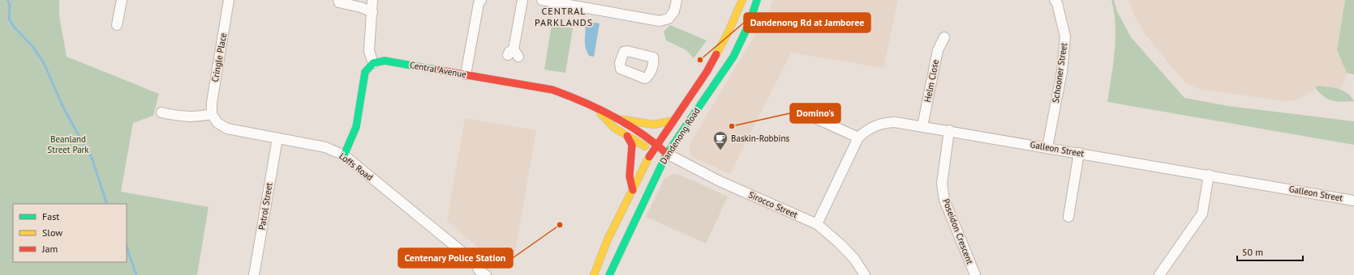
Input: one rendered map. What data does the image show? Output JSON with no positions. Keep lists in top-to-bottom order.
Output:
{
  "streets": {
    "main road": ["Central Avenue", "Dandenong Road"],
    "street": [
      "Cringle Place",
      "Schooner Street",
      "Helm Close",
      "Galleon Street",
      "Loffs Road",
      "Sirocco Street",
      "Patrol Street",
      "Poseidon Crescent"
    ]
  },
  "crossings": [
    ["Cringle Place", "Loffs Road"],
    ["Central Avenue", "Dandenong Road"],
    ["Central Avenue", "Sirocco Street"],
    ["Schooner Street", "Galleon Street"],
    ["Helm Close", "Galleon Street"],
    ["Dandenong Road", "Sirocco Street"],
    ["Galleon Street", "Sirocco Street"],
    ["Galleon Street", "Poseidon Crescent"],
    ["Loffs Road", "Patrol Street"]
  ],
  "districts": ["CENTRAL PARKLANDS"],
  "parks": ["Beanland Street Park"],
  "places": {
    "other": ["Dandenong Rd at Jamboree", "Domino's", "Centenary Police Station"],
    "cafe": ["Baskin-Robbins"]
  },
  "legend": ["Fast", "Slow", "Jam"],
  "scale_bar": "50 m"
}
